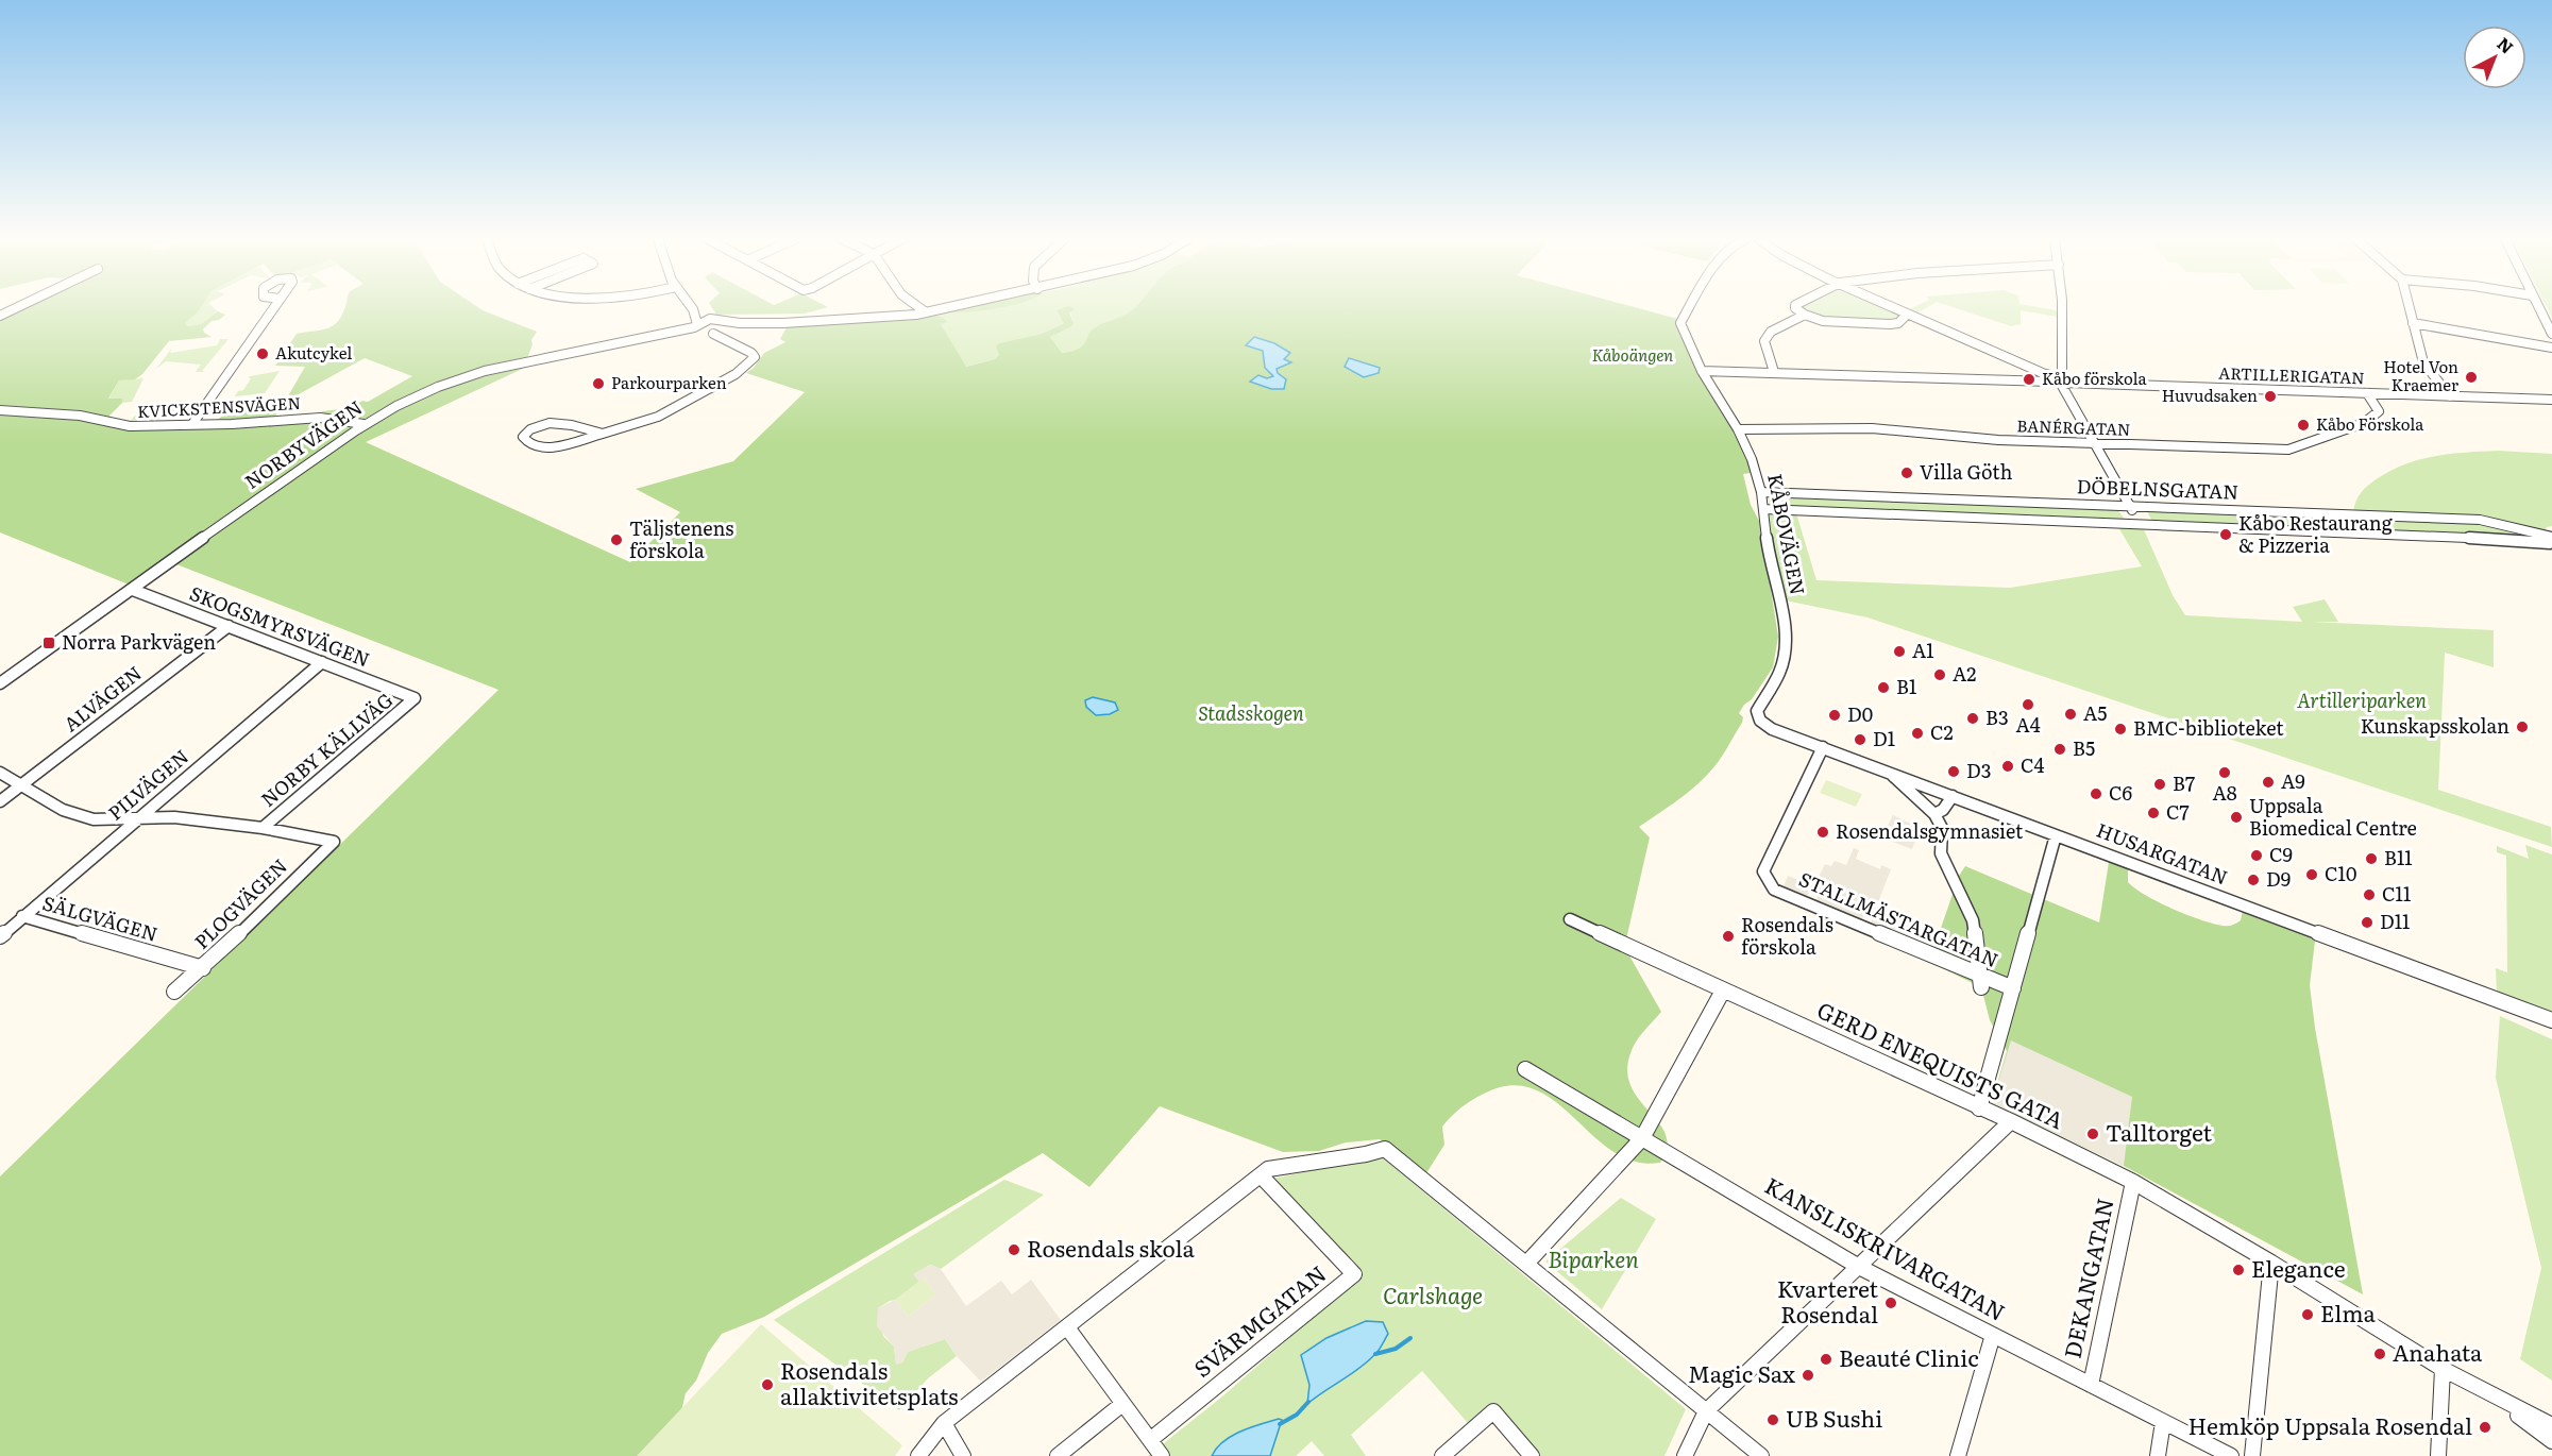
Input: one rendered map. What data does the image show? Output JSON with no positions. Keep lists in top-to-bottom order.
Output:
{
  "streets": {
    "street": [
      "ARTILLERIGATAN",
      "KVICKSTENSVÄGEN",
      "BANÉRGATAN",
      "NORBYVÄGEN",
      "DÖBELNSGATAN",
      "KÅBOVÄGEN",
      "SKOGSMYRSVÄGEN",
      "ALVÄGEN",
      "NORBY KÄLLVÄG",
      "PILVÄGEN",
      "HUSARGATAN",
      "PLOGVÄGEN",
      "SÄLGVÄGEN",
      "STALLMÄSTARGATAN",
      "GERD ENEQUISTS GATA",
      "KANSLISKRIVARGATAN",
      "DEKANGATAN",
      "SVÄRMGATAN"
    ]
  },
  "crossings": [
    ["ARTILLERIGATAN", "BANÉRGATAN"],
    ["ARTILLERIGATAN", "KÅBOVÄGEN"],
    ["KVICKSTENSVÄGEN", "NORBYVÄGEN"],
    ["BANÉRGATAN", "KÅBOVÄGEN"],
    ["NORBYVÄGEN", "SKOGSMYRSVÄGEN"],
    ["DÖBELNSGATAN", "KÅBOVÄGEN"],
    ["KÅBOVÄGEN", "HUSARGATAN"],
    ["SKOGSMYRSVÄGEN", "ALVÄGEN"],
    ["SKOGSMYRSVÄGEN", "NORBY KÄLLVÄG"],
    ["SKOGSMYRSVÄGEN", "PILVÄGEN"],
    ["NORBY KÄLLVÄG", "PLOGVÄGEN"],
    ["PILVÄGEN", "SÄLGVÄGEN"],
    ["HUSARGATAN", "STALLMÄSTARGATAN"],
    ["PLOGVÄGEN", "SÄLGVÄGEN"],
    ["STALLMÄSTARGATAN", "GERD ENEQUISTS GATA"],
    ["GERD ENEQUISTS GATA", "DEKANGATAN"],
    ["KANSLISKRIVARGATAN", "DEKANGATAN"]
  ],
  "parks": [
    "Kåboängen",
    "Artilleriparken",
    "Stadsskogen",
    "Biparken",
    "Carlshage"
  ],
  "places": {
    "other": [
      "Akutcykel",
      "Hotel Von Kraemer",
      "Kåbo förskola",
      "Parkourparken",
      "Huvudsaken",
      "Kåbo Förskola",
      "Villa Göth",
      "Kåbo Restaurang & Pizzeria",
      "Täljstenens förskola",
      "A1",
      "A2",
      "B1",
      "A4",
      "A5",
      "D0",
      "B3",
      "Kunskapsskolan",
      "BMC-biblioteket",
      "C2",
      "D1",
      "B5",
      "C4",
      "D3",
      "A8",
      "A9",
      "B7",
      "C6",
      "C7",
      "Uppsala Biomedical Centre",
      "Rosendalsgymnasiet",
      "C9",
      "B11",
      "C10",
      "D9",
      "C11",
      "D11",
      "Rosendals förskola",
      "Talltorget",
      "Rosendals skola",
      "Elegance",
      "Kvarteret Rosendal",
      "Elma",
      "Anahata",
      "Beauté Clinic",
      "Magic Sax",
      "Rosendals allaktivitetsplats",
      "UB Sushi",
      "Hemköp Uppsala Rosendal"
    ],
    "transit": ["Norra Parkvägen"]
  },
  "north": "top right"
}
